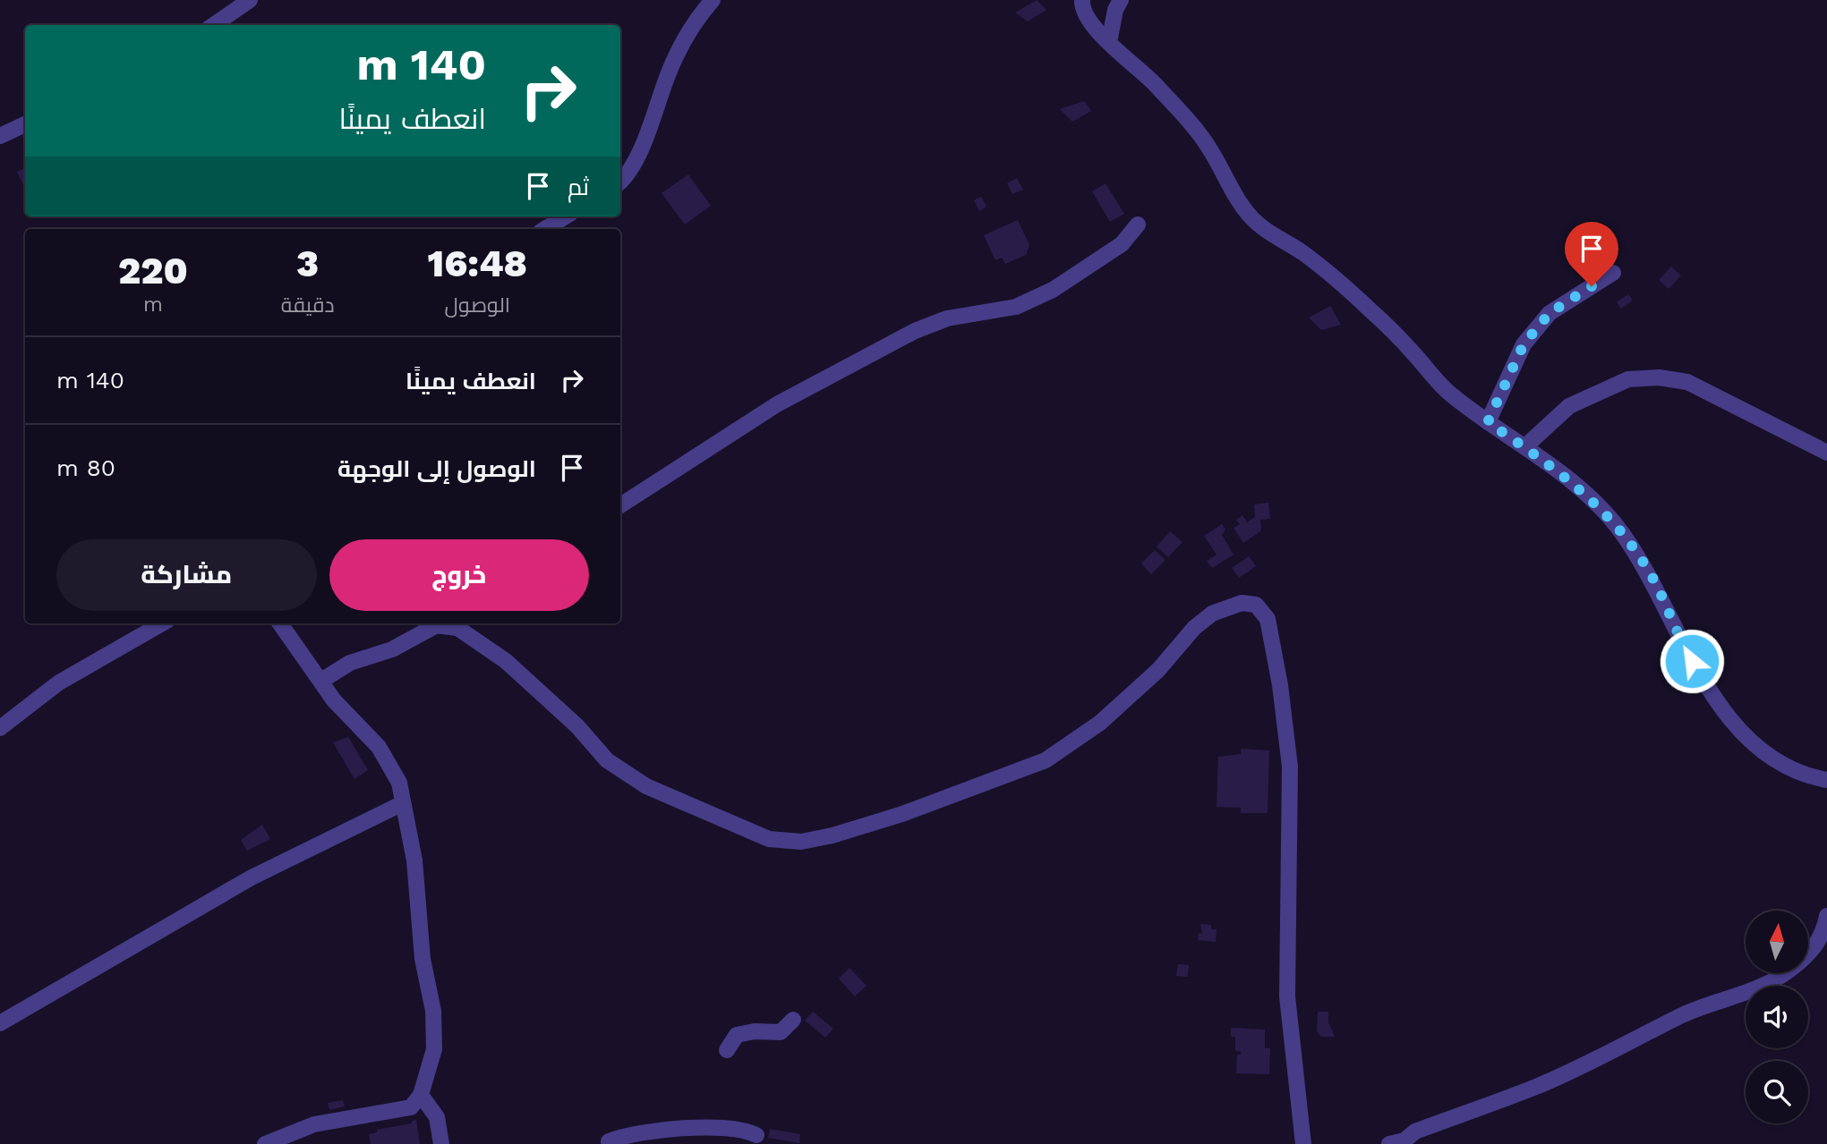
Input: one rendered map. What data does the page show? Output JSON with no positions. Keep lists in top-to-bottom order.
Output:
{
  "north": "top",
  "page": {
    "turn": ["140 m", "انعطف يمينًا"],
    "then": "ثم",
    "eta": [
      "16:48",
      "الوصول",
      "3",
      "دقيقة",
      "220",
      "m"
    ],
    "list": [
      {
        "name": "انعطف يمينًا",
        "value": "140 m"
      },
      {
        "name": "الوصول إلى الوجهة",
        "value": "80 m"
      }
    ],
    "buttons": ["خروج", "مشاركة"]
  }
}
